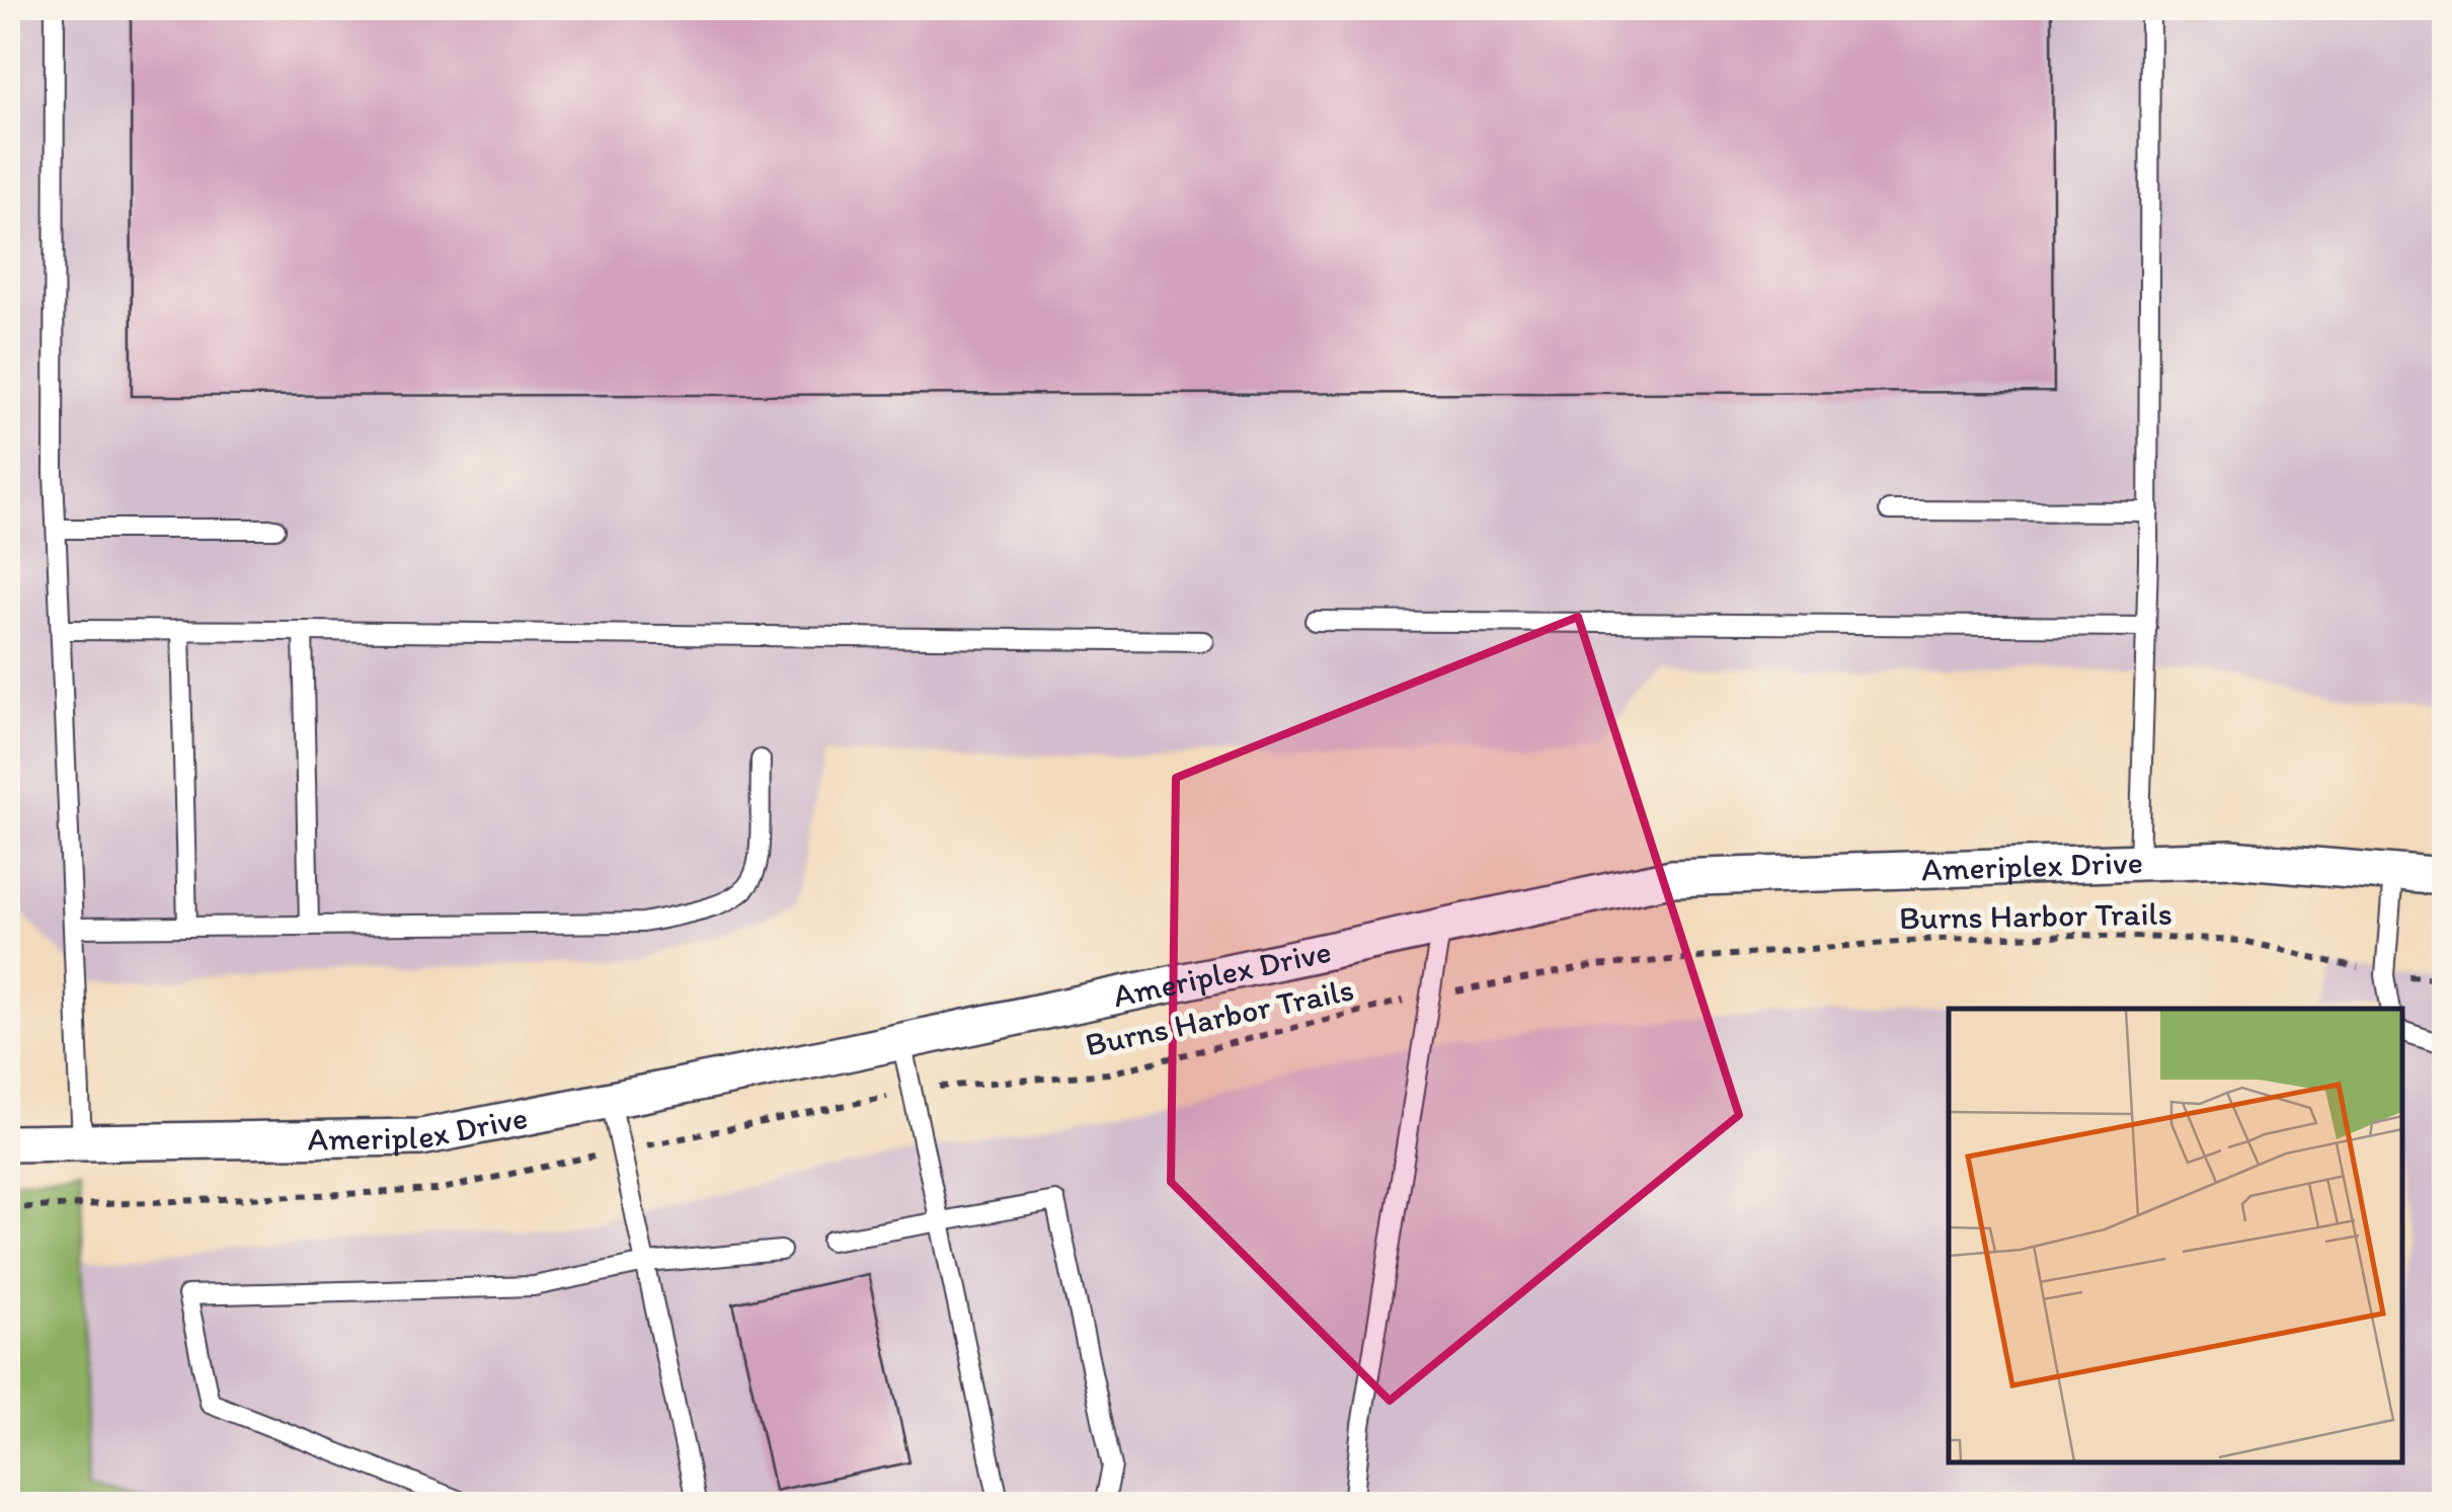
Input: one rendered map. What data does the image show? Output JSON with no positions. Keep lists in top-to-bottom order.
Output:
{
  "streets": {
    "street": ["Ameriplex Drive"],
    "path": ["Burns Harbor Trails"]
  }
}
